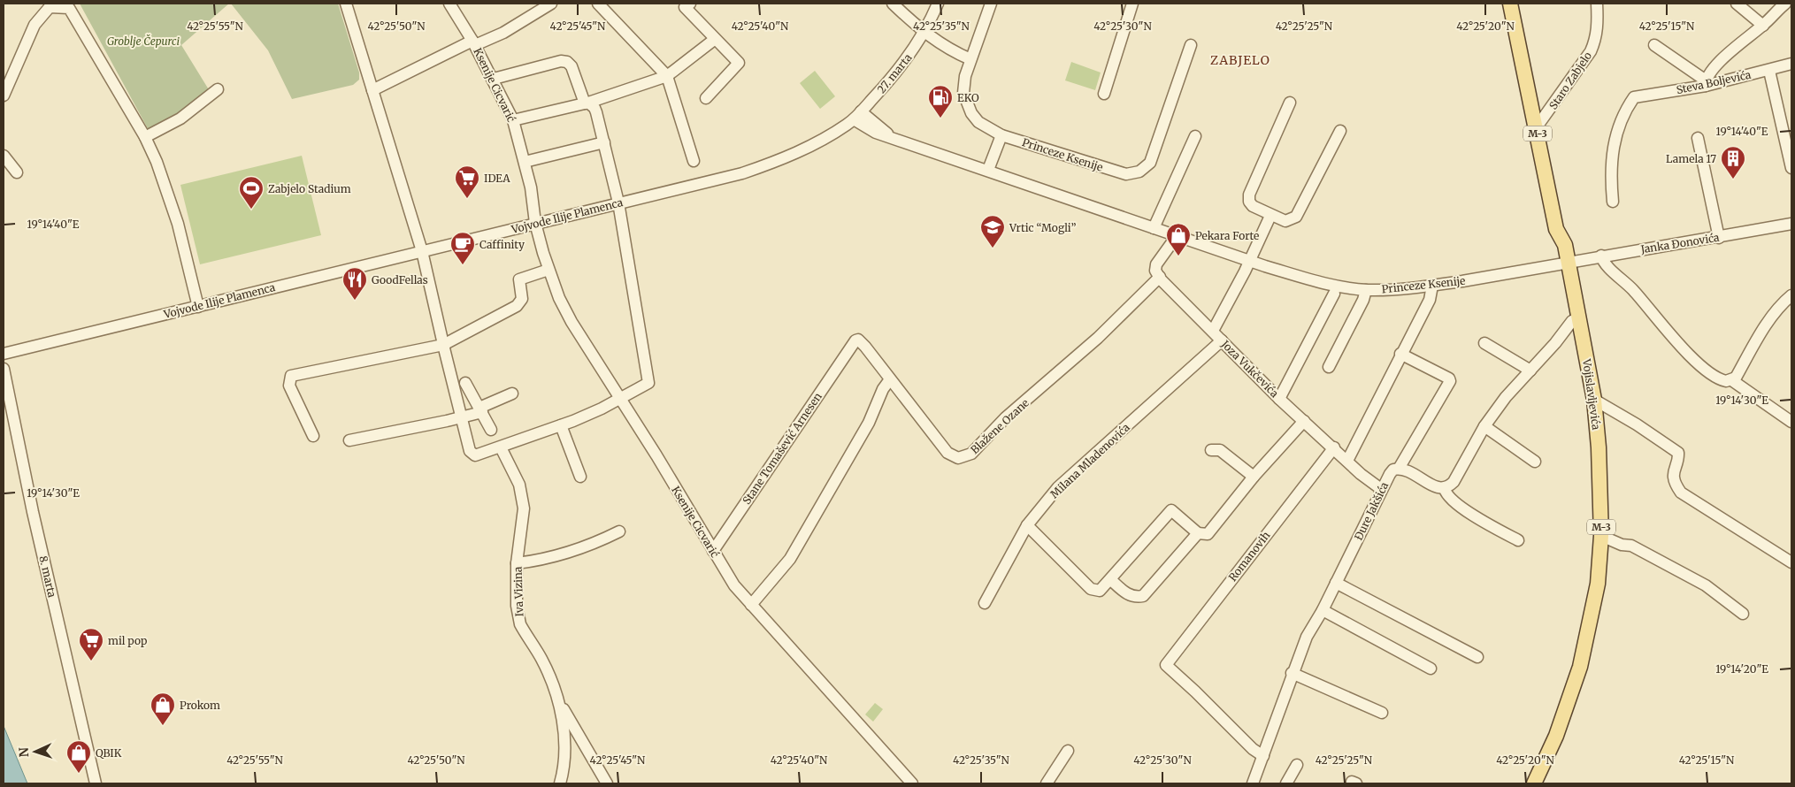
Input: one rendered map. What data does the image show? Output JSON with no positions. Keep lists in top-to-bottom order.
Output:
{
  "streets": {
    "main road": ["M-3", "Vojislavljevića"],
    "street": [
      "27. marta",
      "Staro Zabjelo",
      "Steva Boljevića",
      "Ksenije Cicvarić",
      "Princeze Ksenije",
      "Vojvode Ilije Plamenca",
      "Janka Đonovića",
      "Joza Vukčevića",
      "Blažene Ozane",
      "Stane Tomašević Arnesen",
      "Milana Mladenovića",
      "Đure Jakšića",
      "Romanovih",
      "8. marta",
      "Iva Vizina"
    ]
  },
  "crossings": [
    ["27. marta", "Princeze Ksenije"],
    ["27. marta", "Vojvode Ilije Plamenca"],
    ["Staro Zabjelo", "Vojislavljevića"],
    ["Ksenije Cicvarić", "Vojvode Ilije Plamenca"],
    ["Ksenije Cicvarić", "Stane Tomašević Arnesen"],
    ["Princeze Ksenije", "Vojvode Ilije Plamenca"],
    ["Princeze Ksenije", "Janka Đonovića"],
    ["Princeze Ksenije", "Vojislavljevića"],
    ["Janka Đonovića", "Vojislavljevića"],
    ["Joza Vukčevića", "Blažene Ozane"],
    ["Joza Vukčevića", "Milana Mladenovića"],
    ["Joza Vukčevića", "Đure Jakšića"],
    ["Joza Vukčevića", "Romanovih"],
    ["Blažene Ozane", "Stane Tomašević Arnesen"],
    ["Đure Jakšića", "Romanovih"]
  ],
  "districts": ["ZABJELO"],
  "parks": ["Groblje Čepurci"],
  "places": {
    "fuel station": ["EKO"],
    "building": ["Lamela 17"],
    "supermarket": ["IDEA", "mil pop"],
    "sports": ["Zabjelo Stadium"],
    "school or university": ["Vrtic “Mogli”"],
    "shop": ["Pekara Forte", "Prokom", "QBIK"],
    "cafe": ["Caffinity"],
    "restaurant": ["GoodFellas"]
  },
  "north": "left",
  "coordinates": [
    "42°25'55\"N",
    "42°25'50\"N",
    "42°25'45\"N",
    "42°25'40\"N",
    "42°25'35\"N",
    "42°25'30\"N",
    "42°25'25\"N",
    "42°25'20\"N",
    "42°25'15\"N",
    "19°14'40\"E",
    "19°14'30\"E",
    "19°14'20\"E"
  ]
}
